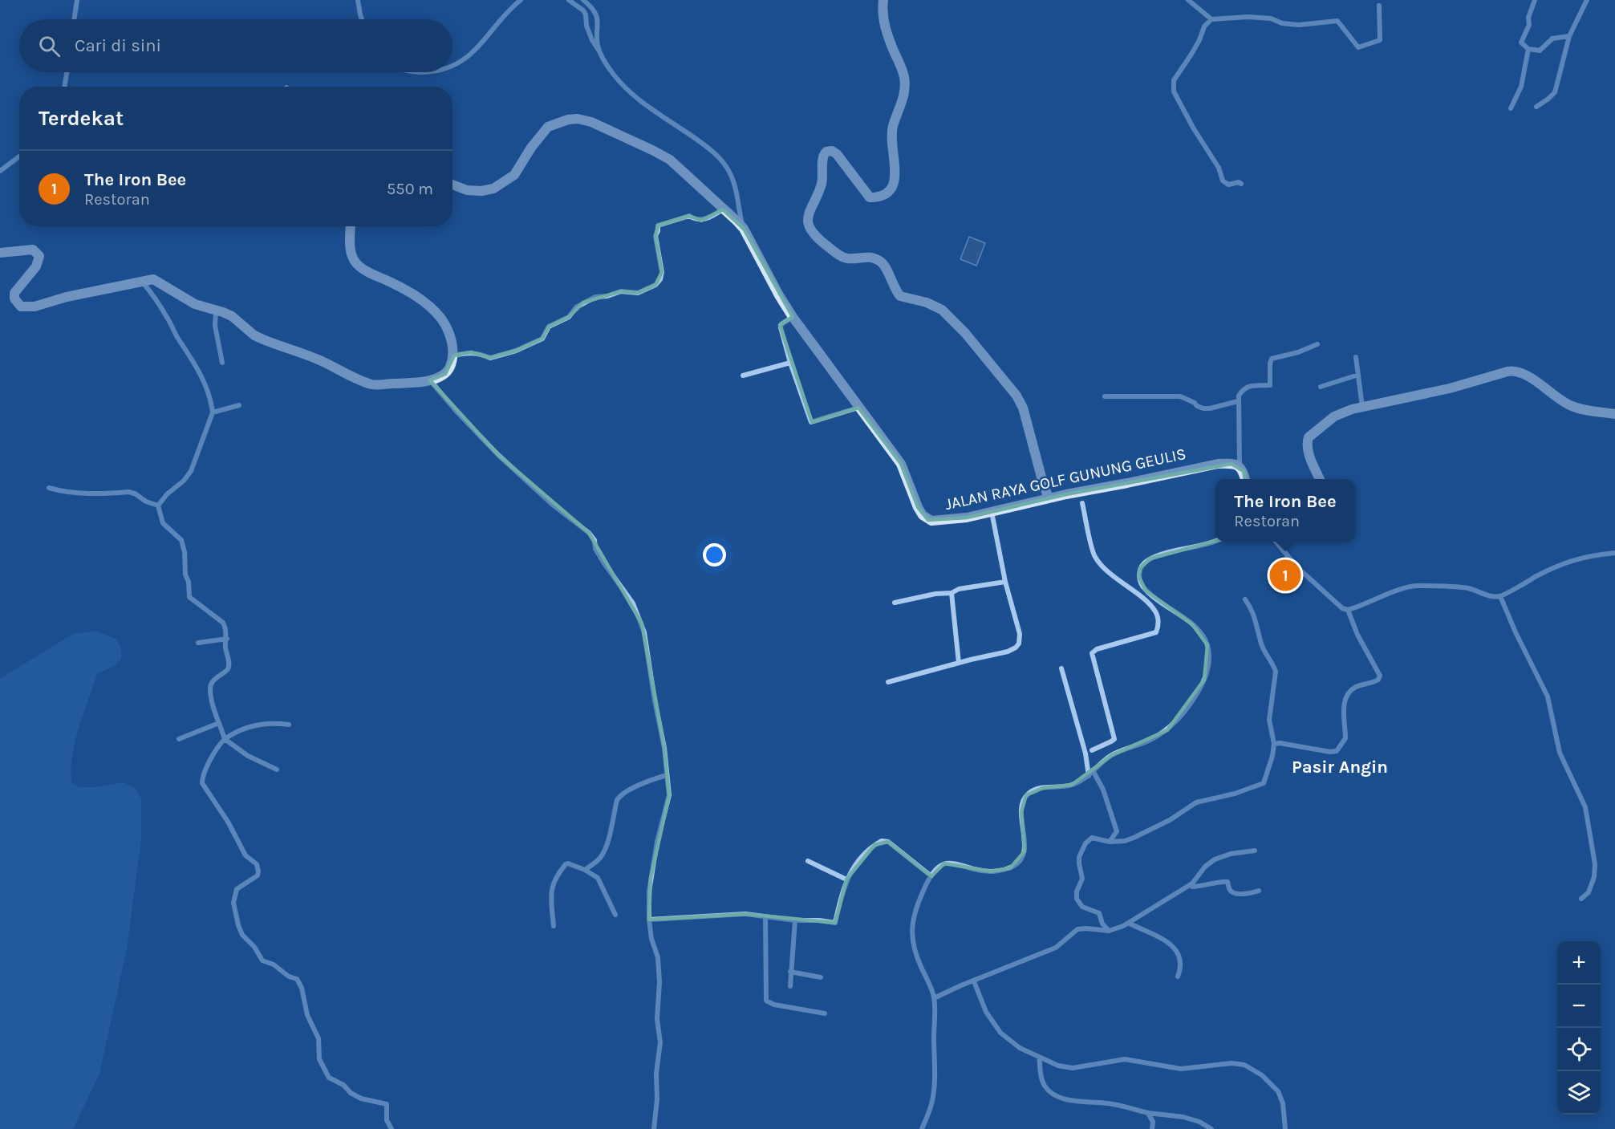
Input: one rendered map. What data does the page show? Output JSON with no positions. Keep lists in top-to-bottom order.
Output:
{
  "streets": {
    "main road": ["JALAN RAYA GOLF GUNUNG GEULIS"]
  },
  "districts": ["Pasir Angin"],
  "page": {
    "search": "Cari di sini",
    "heading": "Terdekat",
    "list": [
      {
        "mark": "1",
        "name": "The Iron Bee",
        "note": "Restoran",
        "value": "550 m"
      }
    ],
    "popup": ["The Iron Bee", "Restoran"],
    "pins": "1",
    "map_buttons": ["+", "−"]
  }
}
